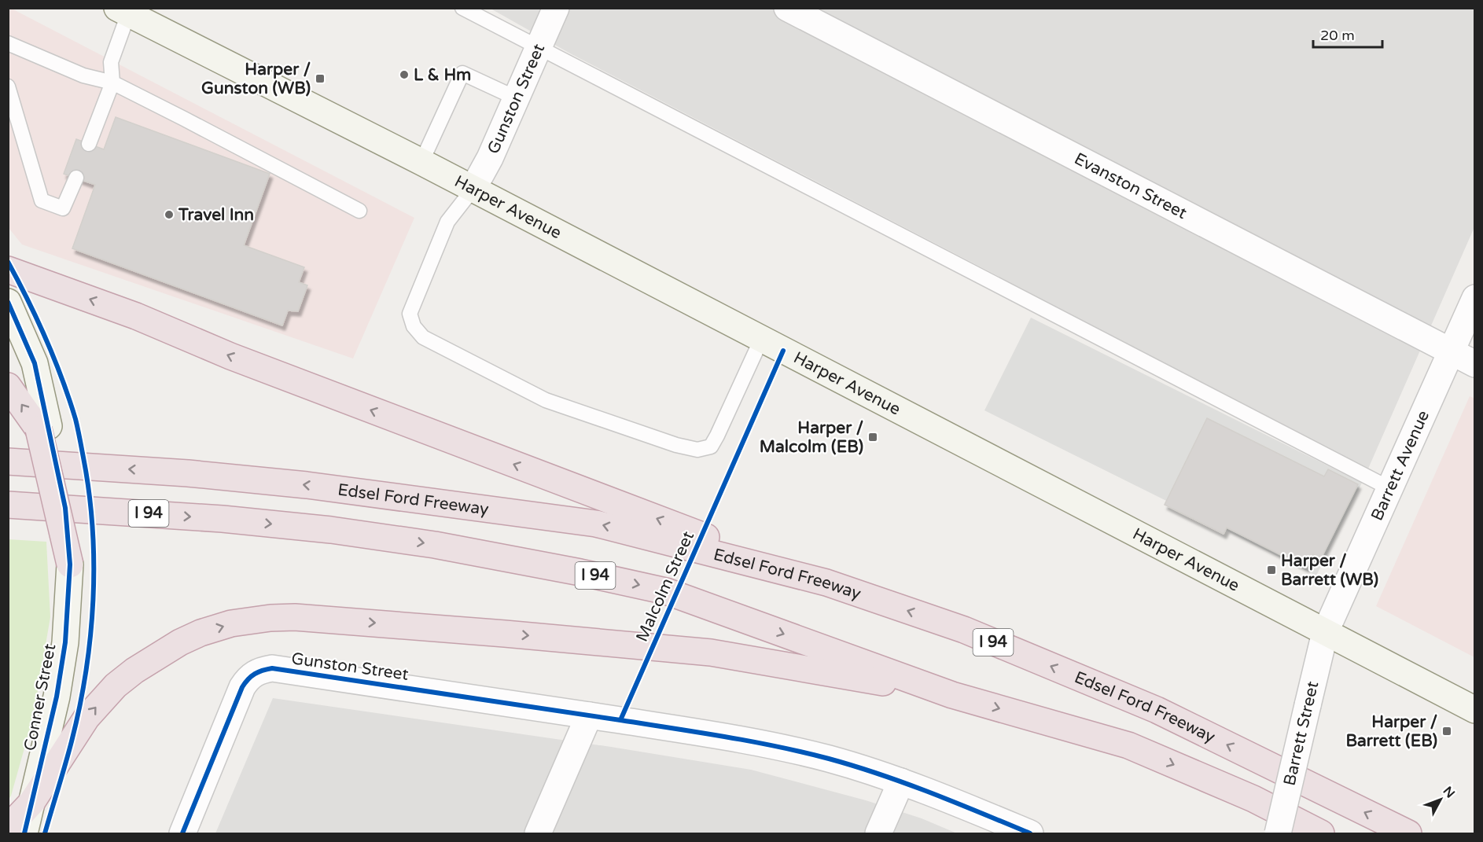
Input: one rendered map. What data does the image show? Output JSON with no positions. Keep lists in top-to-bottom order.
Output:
{
  "streets": {
    "highway": ["Edsel Ford Freeway", "I 94"],
    "main road": ["Harper Avenue", "Conner Street"],
    "street": [
      "Gunston Street",
      "Evanston Street",
      "Barrett Avenue",
      "Barrett Street"
    ],
    "cycle path": ["Malcolm Street"]
  },
  "crossings": [
    ["Gunston Street", "Harper Avenue"],
    ["Evanston Street", "Barrett Avenue"],
    ["Harper Avenue", "Barrett Avenue"],
    ["Harper Avenue", "Barrett Street"],
    ["Barrett Avenue", "Barrett Street"]
  ],
  "places": {
    "other": ["L & Hm", "Travel Inn"],
    "transit": [
      "Harper / Gunston (WB)",
      "Harper / Malcolm (EB)",
      "Harper / Barrett (WB)",
      "Harper / Barrett (EB)"
    ]
  },
  "scale_bar": "20 m",
  "north": "top right"
}
